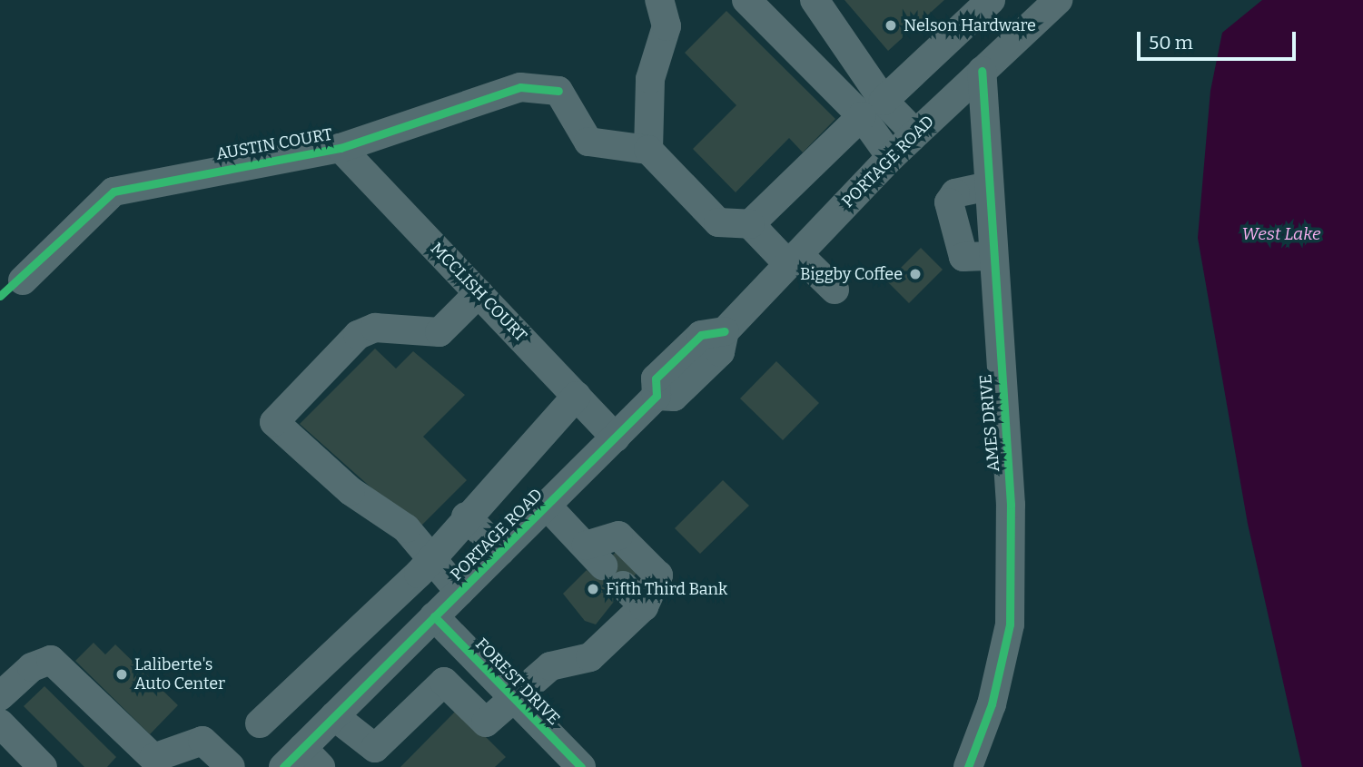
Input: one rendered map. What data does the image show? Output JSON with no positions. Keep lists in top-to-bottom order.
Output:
{
  "streets": {
    "street": [
      "AUSTIN COURT",
      "PORTAGE ROAD",
      "MCCLISH COURT",
      "AMES DRIVE",
      "FOREST DRIVE"
    ]
  },
  "crossings": [
    ["AUSTIN COURT", "MCCLISH COURT"],
    ["PORTAGE ROAD", "MCCLISH COURT"],
    ["PORTAGE ROAD", "AMES DRIVE"],
    ["PORTAGE ROAD", "FOREST DRIVE"]
  ],
  "water": ["West Lake"],
  "places": [
    "Nelson Hardware",
    "Biggby Coffee",
    "Fifth Third Bank",
    "Laliberte's Auto Center"
  ],
  "scale_bar": "50 m"
}
